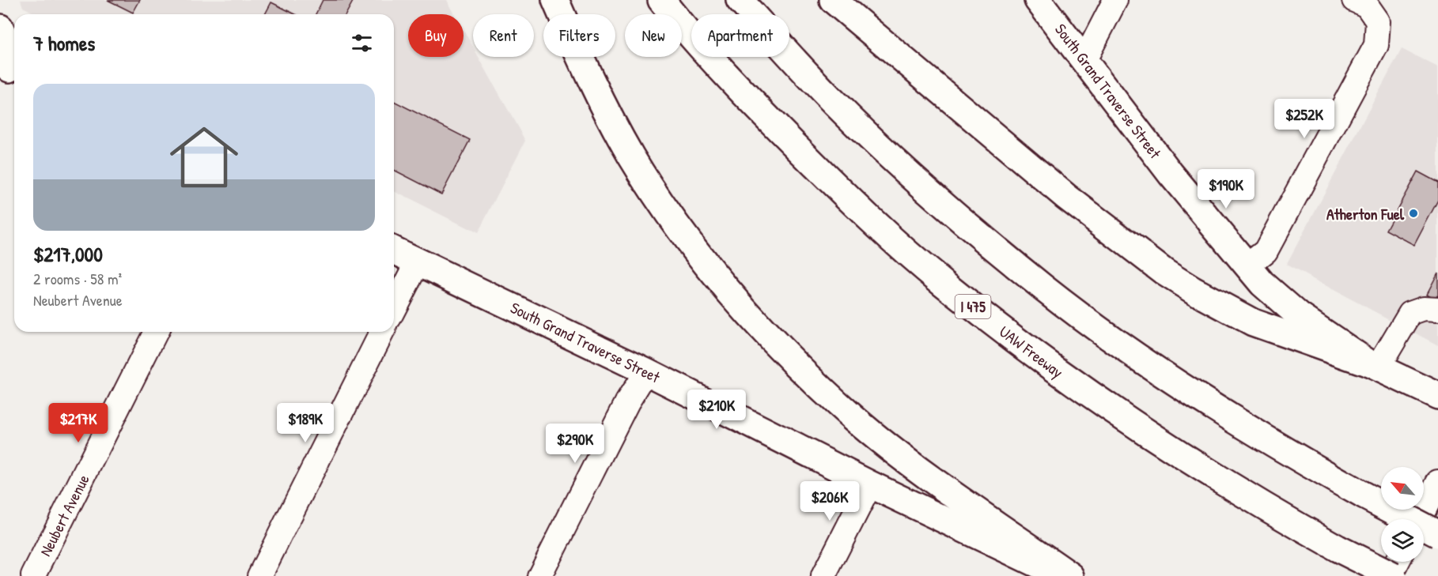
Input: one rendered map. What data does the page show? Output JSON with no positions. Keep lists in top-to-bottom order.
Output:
{
  "streets": {
    "main road": ["South Grand Traverse Street", "I 475", "UAW Freeway"],
    "street": ["Neubert Avenue"]
  },
  "places": ["Atherton Fuel"],
  "north": "top left",
  "page": {
    "chip": [
      "Buy",
      "Rent",
      "Filters",
      "New",
      "Apartment"
    ],
    "heading": "7 homes",
    "list": [
      {
        "name": "$217,000",
        "note": "2 rooms · 58 m² · Neubert Avenue"
      }
    ],
    "price": [
      "$252K",
      "$190K",
      "$210K",
      "$217K",
      "$189K",
      "$290K",
      "$206K"
    ]
  }
}
